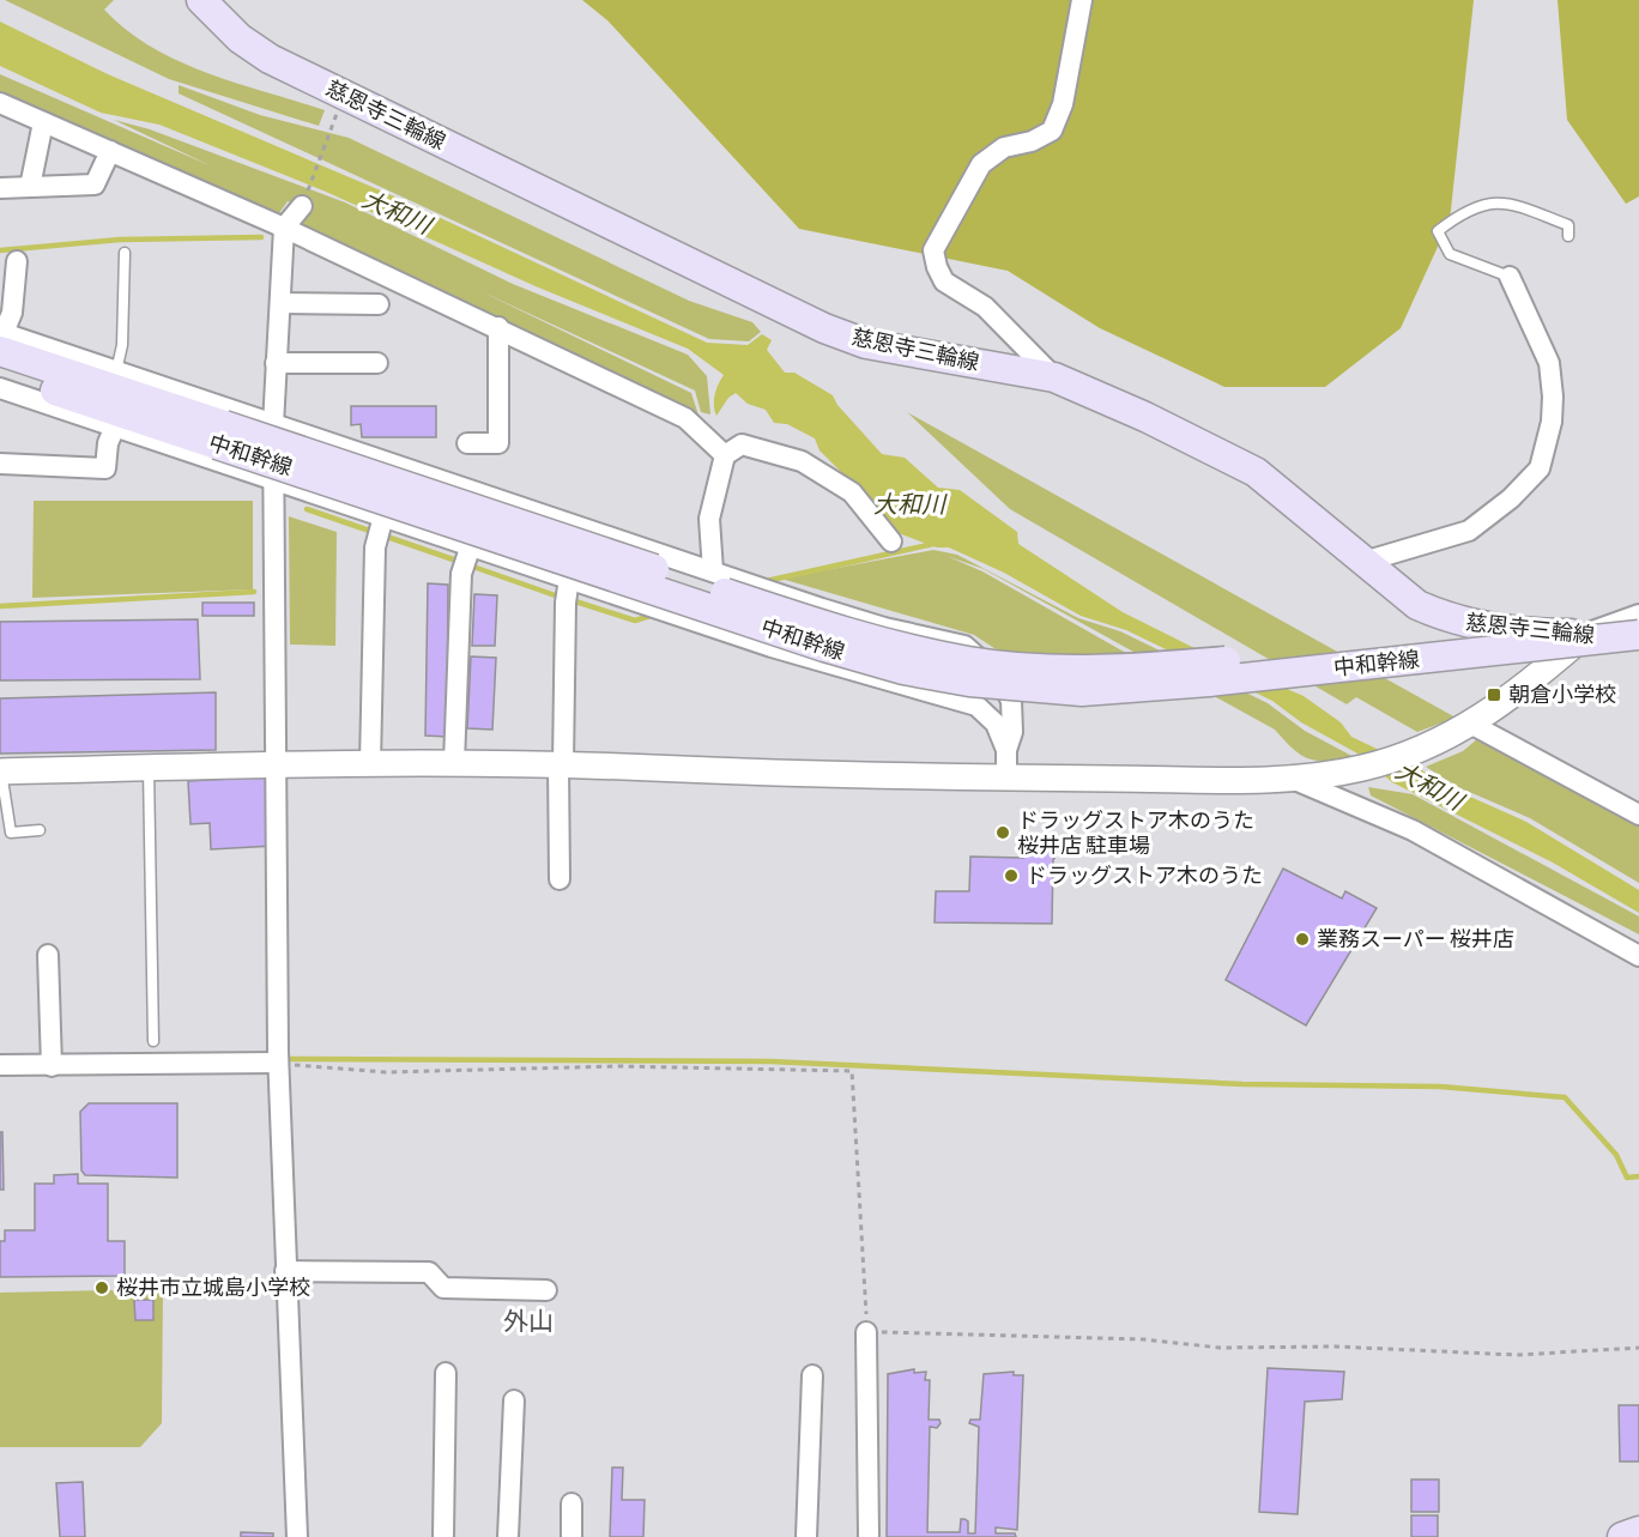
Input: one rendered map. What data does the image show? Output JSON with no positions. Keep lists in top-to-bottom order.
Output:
{
  "streets": {
    "main road": ["慈恩寺三輪線", "中和幹線"]
  },
  "districts": ["外山"],
  "water": ["大和川"],
  "places": {
    "transit": ["朝倉小学校"],
    "other": [
      "ドラッグストア木のうた 桜井店 駐車場",
      "ドラッグストア木のうた",
      "業務スーパー 桜井店",
      "桜井市立城島小学校"
    ]
  }
}
